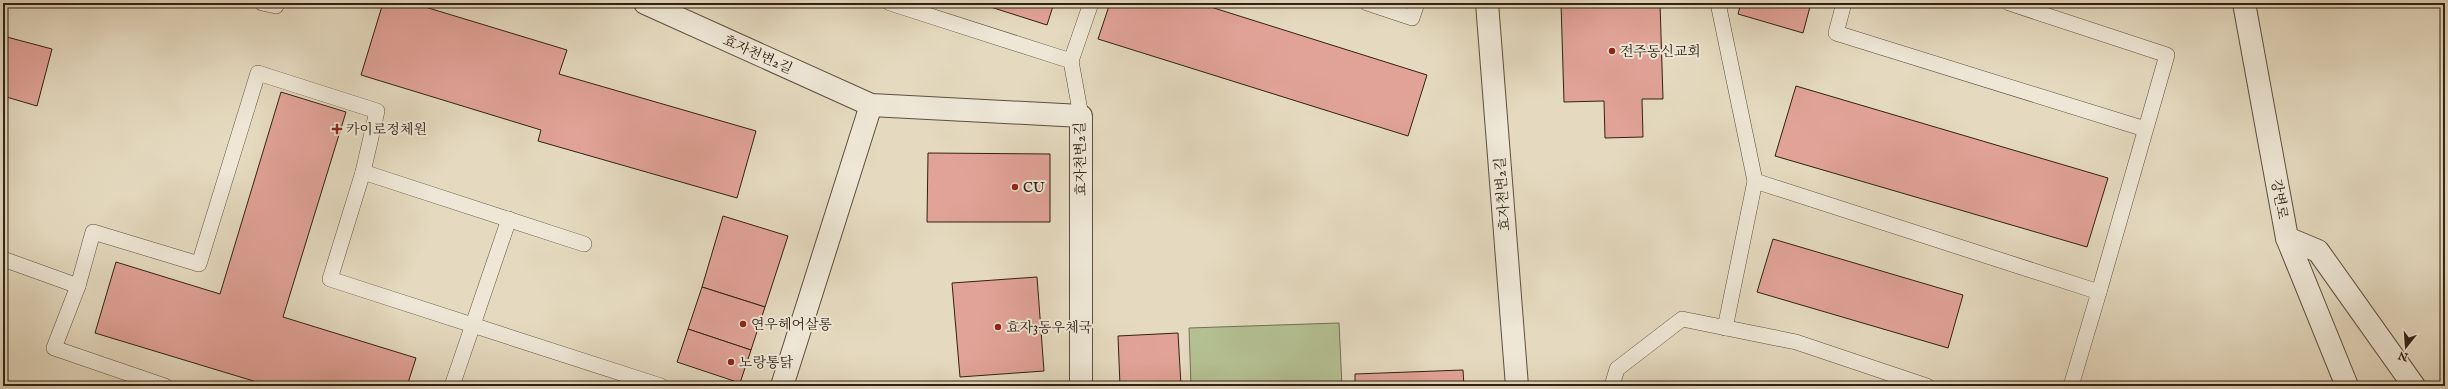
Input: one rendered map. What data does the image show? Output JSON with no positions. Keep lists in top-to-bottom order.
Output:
{
  "streets": {
    "street": ["효자천변2길", "강변로"]
  },
  "places": {
    "other": [
      "전주동신교회",
      "CU",
      "연우헤어살롱",
      "효자3동우체국",
      "노랑통닭"
    ],
    "health": ["카이로정체원"]
  },
  "north": "bottom"
}
